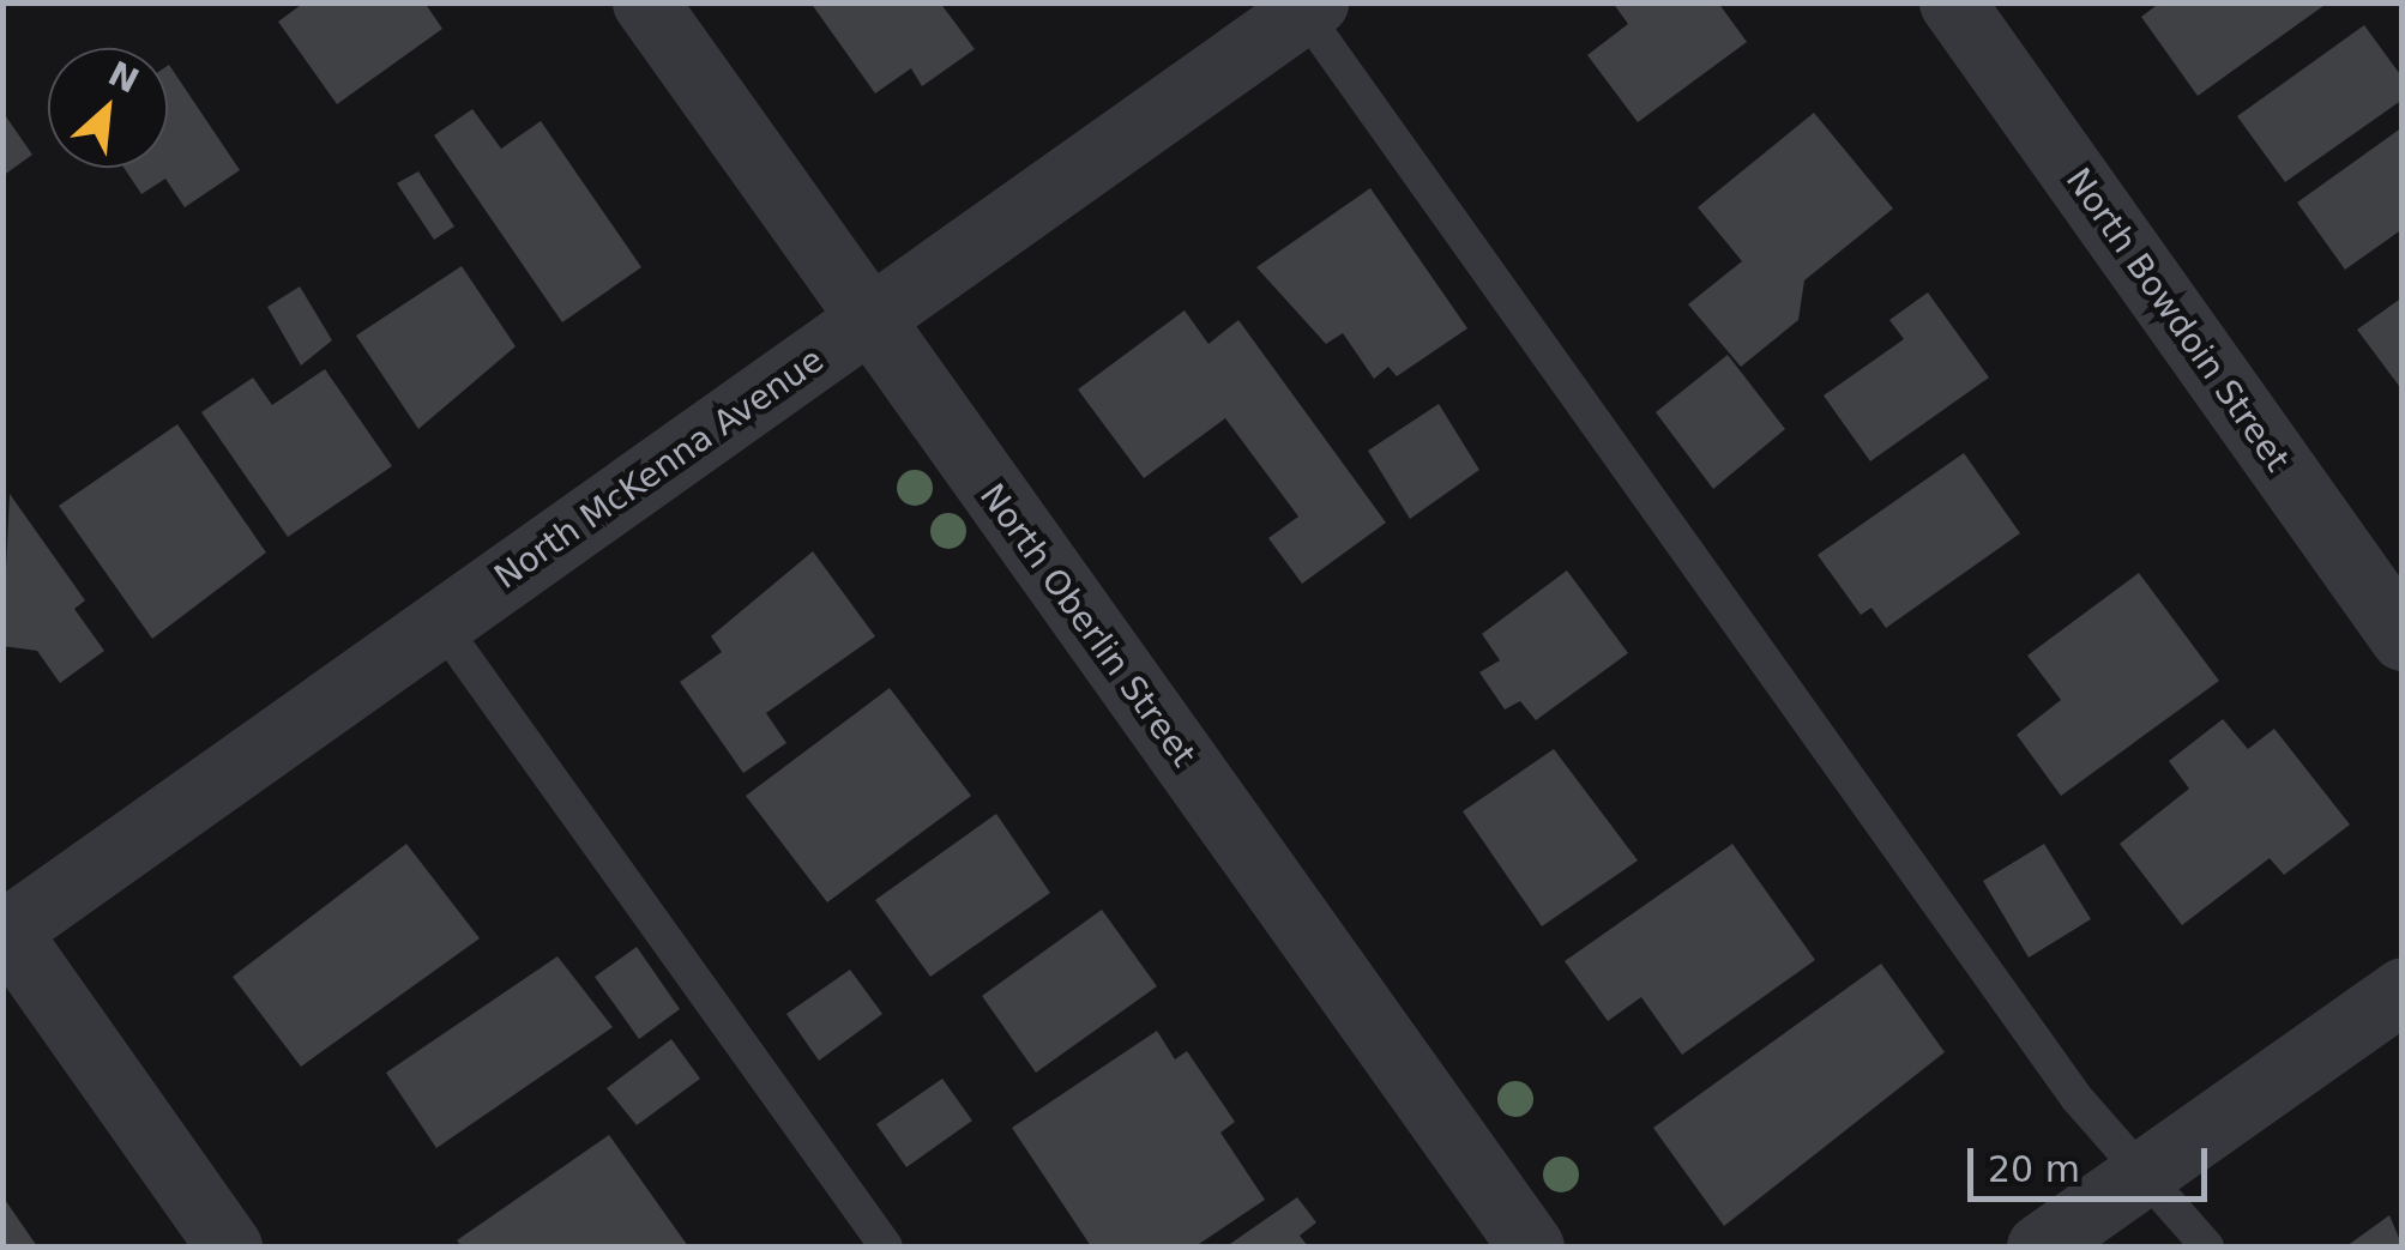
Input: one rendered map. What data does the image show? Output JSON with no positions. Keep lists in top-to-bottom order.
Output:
{
  "streets": {
    "street": ["North Bowdoin Street", "North McKenna Avenue", "North Oberlin Street"]
  },
  "crossings": [
    ["North McKenna Avenue", "North Oberlin Street"]
  ],
  "scale_bar": "20 m",
  "north": "top right"
}
